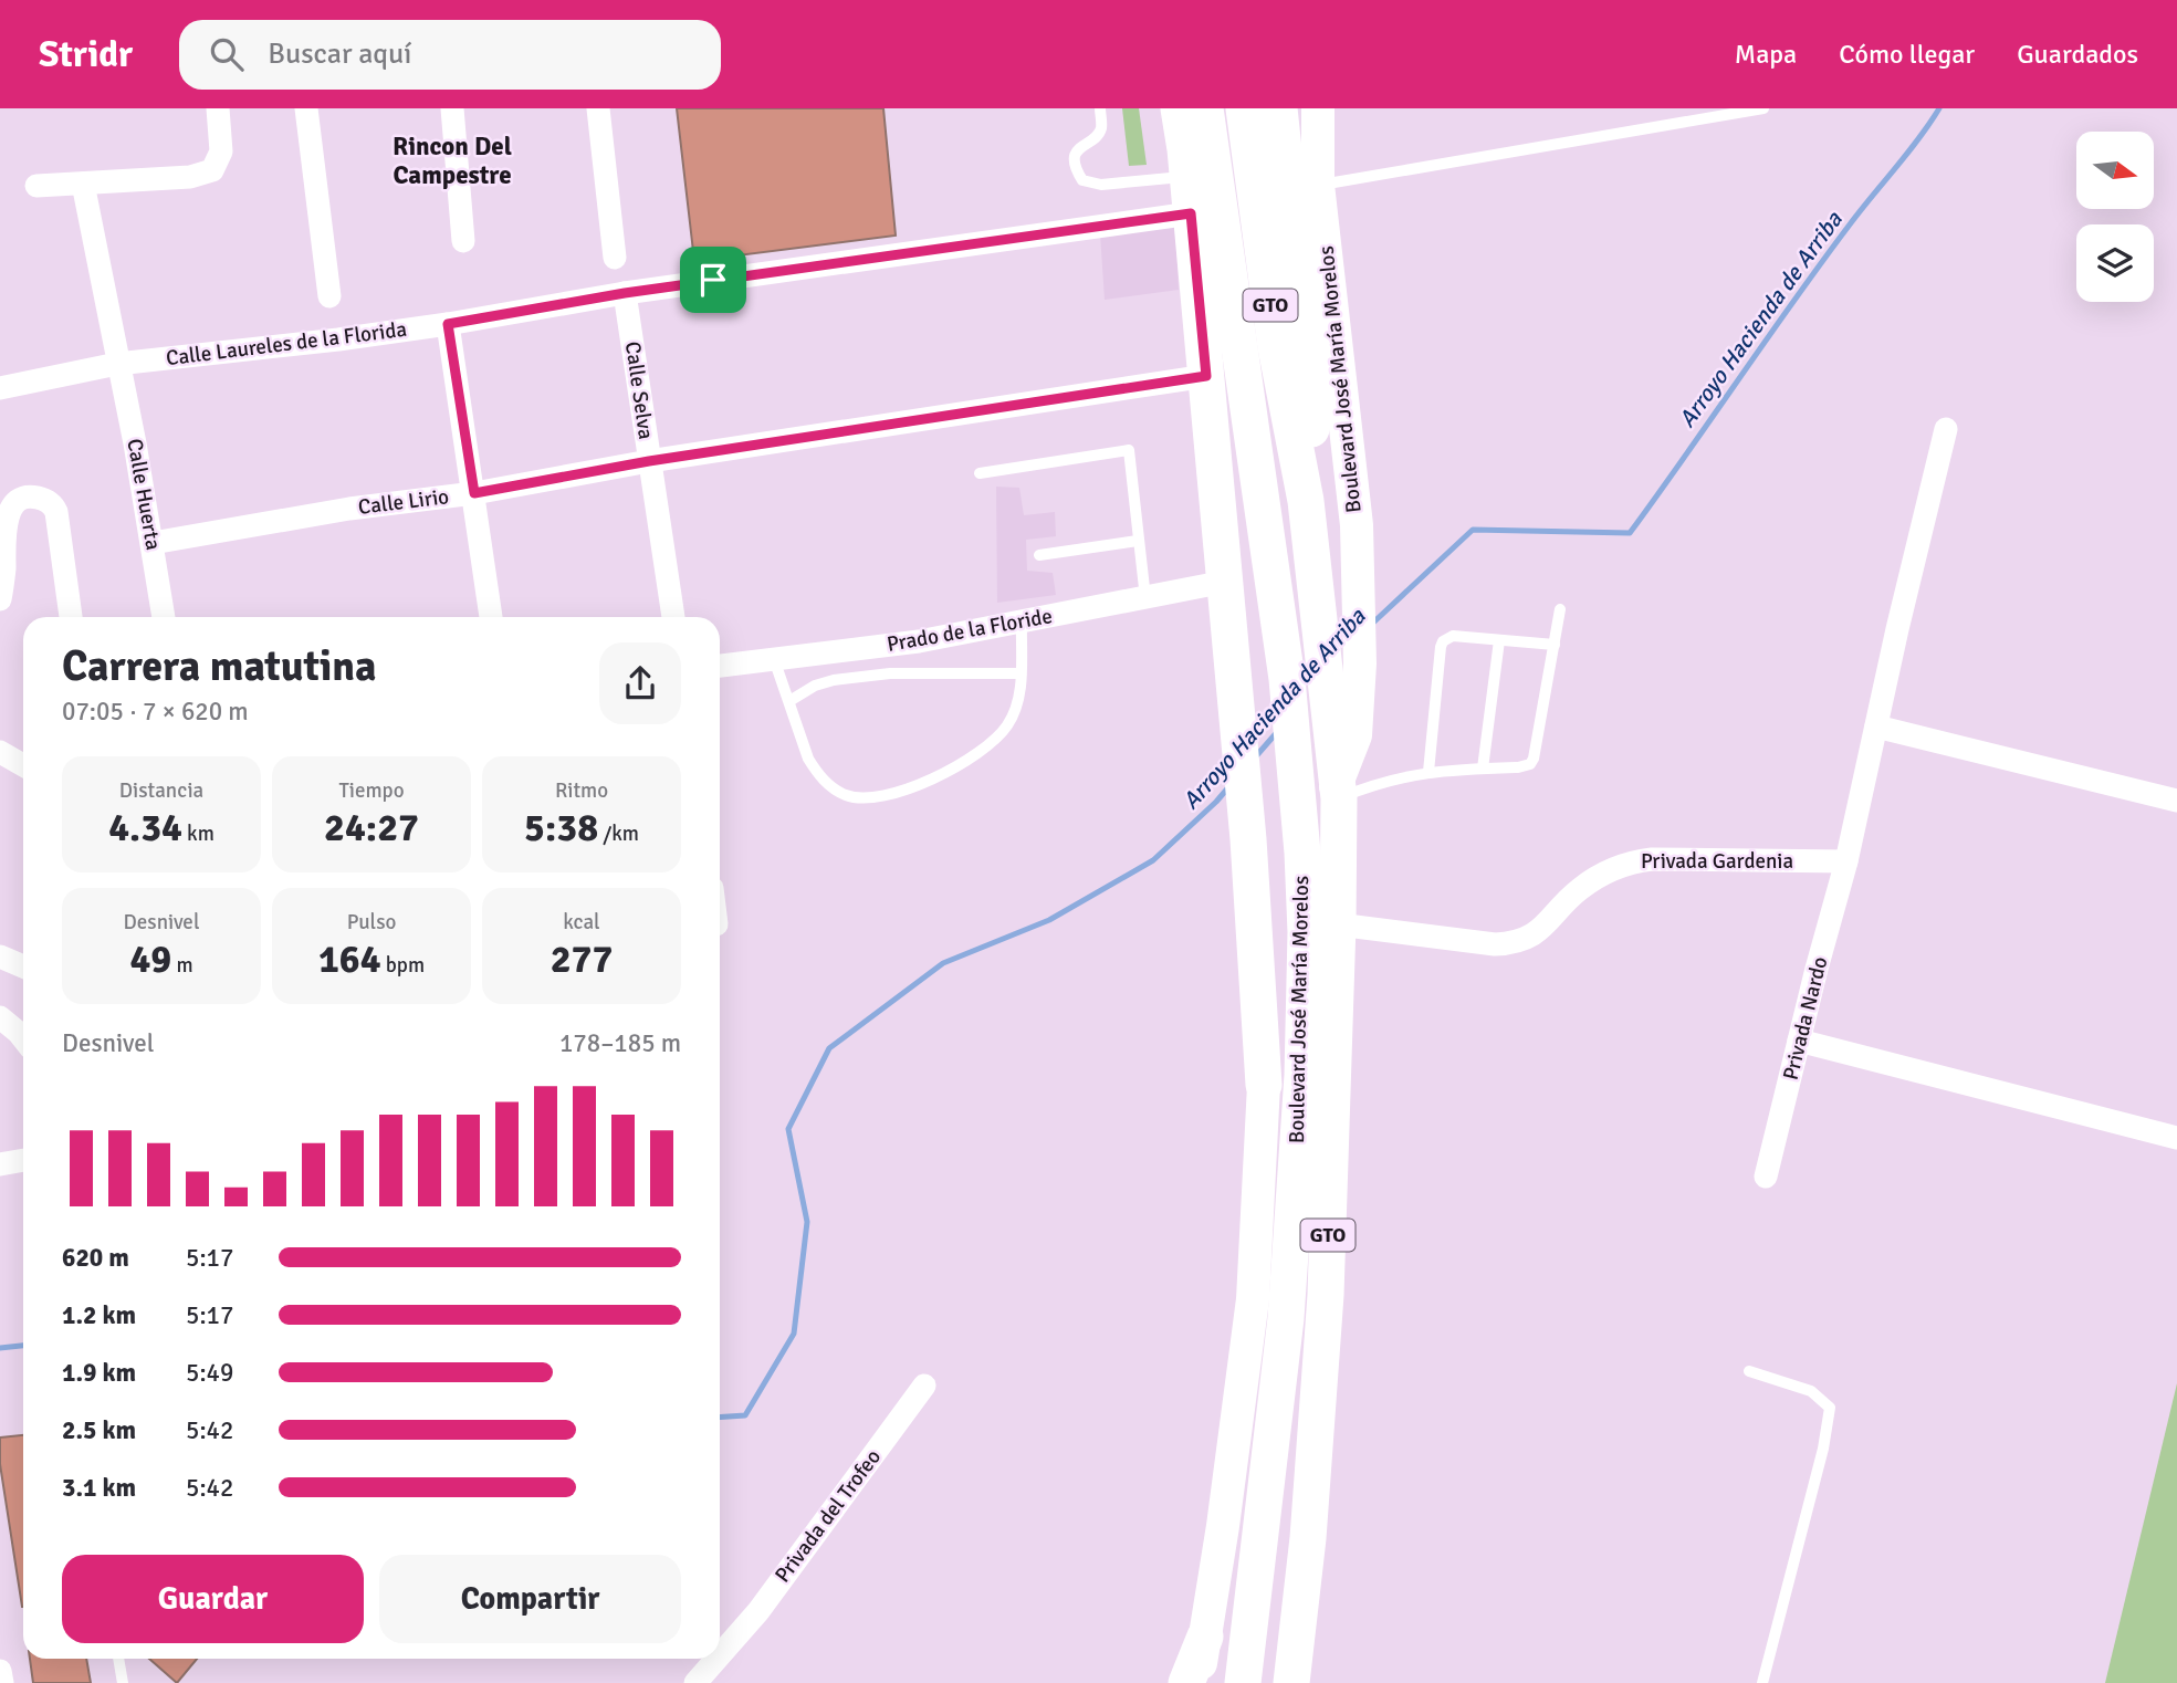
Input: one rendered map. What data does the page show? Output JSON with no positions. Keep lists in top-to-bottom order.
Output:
{
  "streets": {
    "main road": ["GTO", "Boulevard José María Morelos"],
    "street": [
      "Calle Laureles de la Florida",
      "Calle Selva",
      "Calle Huerta",
      "Calle Lirio",
      "Prado de la Floride",
      "Privada Gardenia",
      "Privada Nardo",
      "Privada del Trofeo"
    ]
  },
  "crossings": [
    ["Calle Laureles de la Florida", "Calle Selva"],
    ["Calle Laureles de la Florida", "Calle Huerta"],
    ["Boulevard José María Morelos", "Privada Gardenia"],
    ["Calle Selva", "Calle Lirio"],
    ["Calle Huerta", "Calle Lirio"],
    ["Privada Gardenia", "Privada Nardo"]
  ],
  "districts": ["Rincon Del Campestre"],
  "water": ["Arroyo Hacienda de Arriba"],
  "north": "right",
  "page": {
    "header": "Stridr",
    "search": "Buscar aquí",
    "nav": ["Mapa", "Cómo llegar", "Guardados"],
    "heading": ["Carrera matutina", "07:05 · 7 × 620 m"],
    "stats": [
      ["Distancia", "4.34 km"],
      ["Tiempo", "24:27"],
      ["Ritmo", "5:38 /km"],
      ["Desnivel", "49 m"],
      ["Pulso", "164 bpm"],
      ["kcal", "277"]
    ],
    "chart": ["Desnivel", "178–185 m"],
    "list": [
      {
        "name": "620 m",
        "note": "5:17"
      },
      {
        "name": "1.2 km",
        "note": "5:17"
      },
      {
        "name": "1.9 km",
        "note": "5:49"
      },
      {
        "name": "2.5 km",
        "note": "5:42"
      },
      {
        "name": "3.1 km",
        "note": "5:42"
      }
    ],
    "buttons": ["Guardar", "Compartir"]
  }
}
